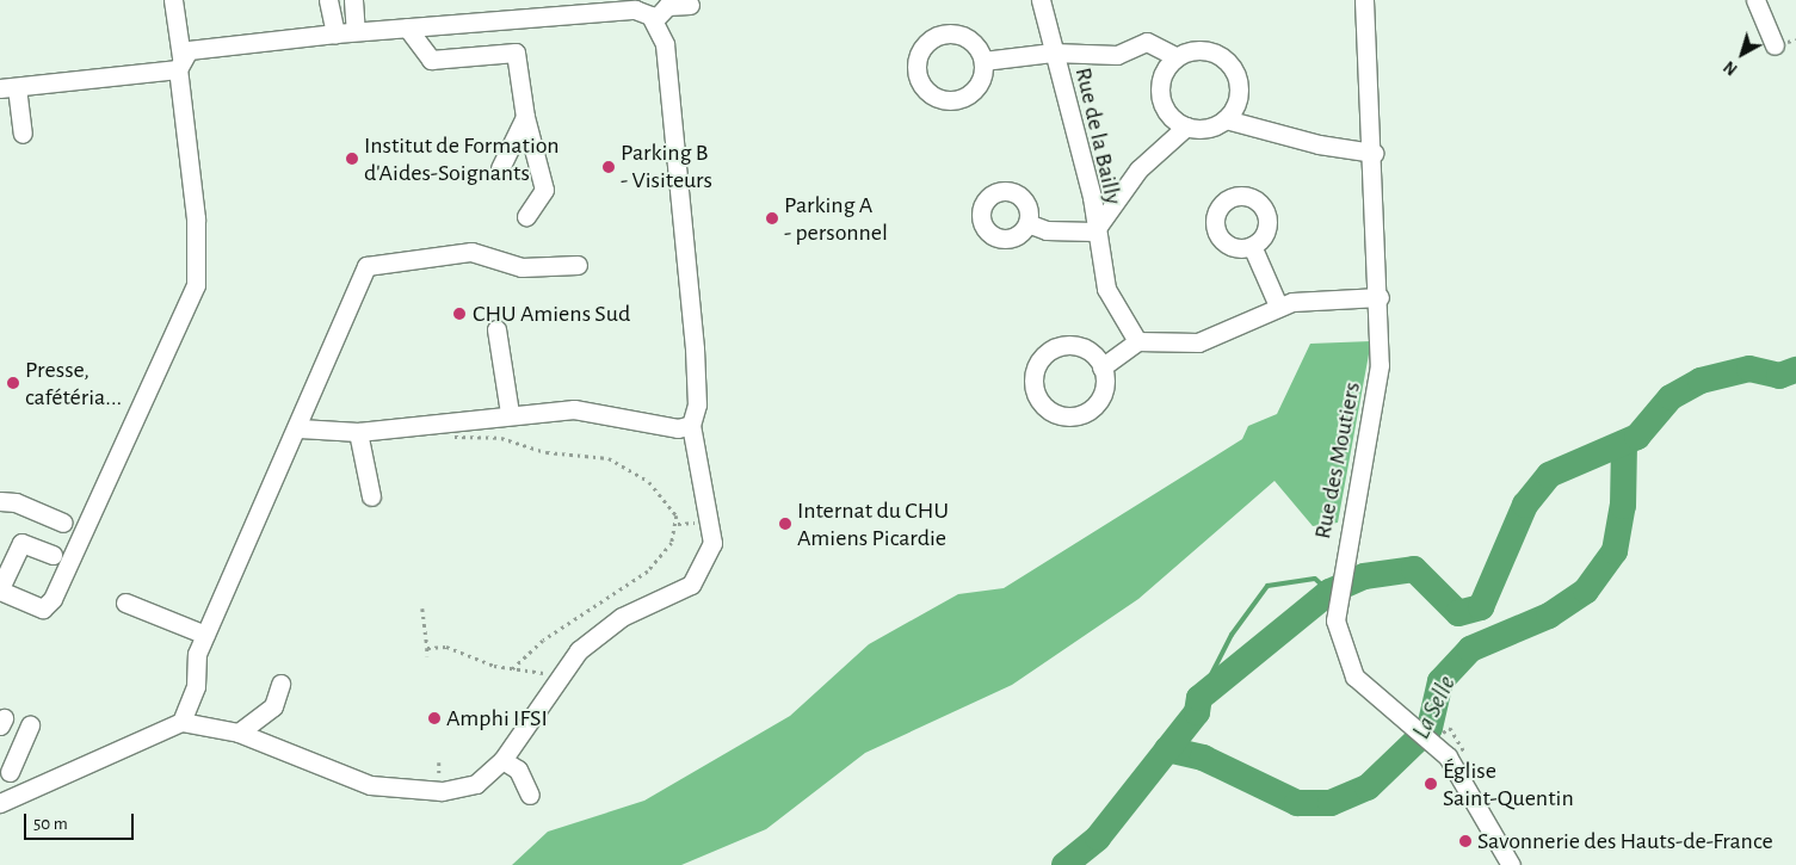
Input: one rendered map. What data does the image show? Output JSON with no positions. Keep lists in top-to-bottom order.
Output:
{
  "streets": {
    "street": ["Rue de la Bailly", "Rue des Moutiers"]
  },
  "water": ["La Selle"],
  "places": [
    "Institut de Formation d'Aides-Soignants",
    "Parking B - Visiteurs",
    "Parking A - personnel",
    "CHU Amiens Sud",
    "Presse, cafétéria...",
    "Internat du CHU Amiens Picardie",
    "Amphi IFSI",
    "Église Saint-Quentin",
    "Savonnerie des Hauts-de-France"
  ],
  "scale_bar": "50 m",
  "north": "bottom left"
}
